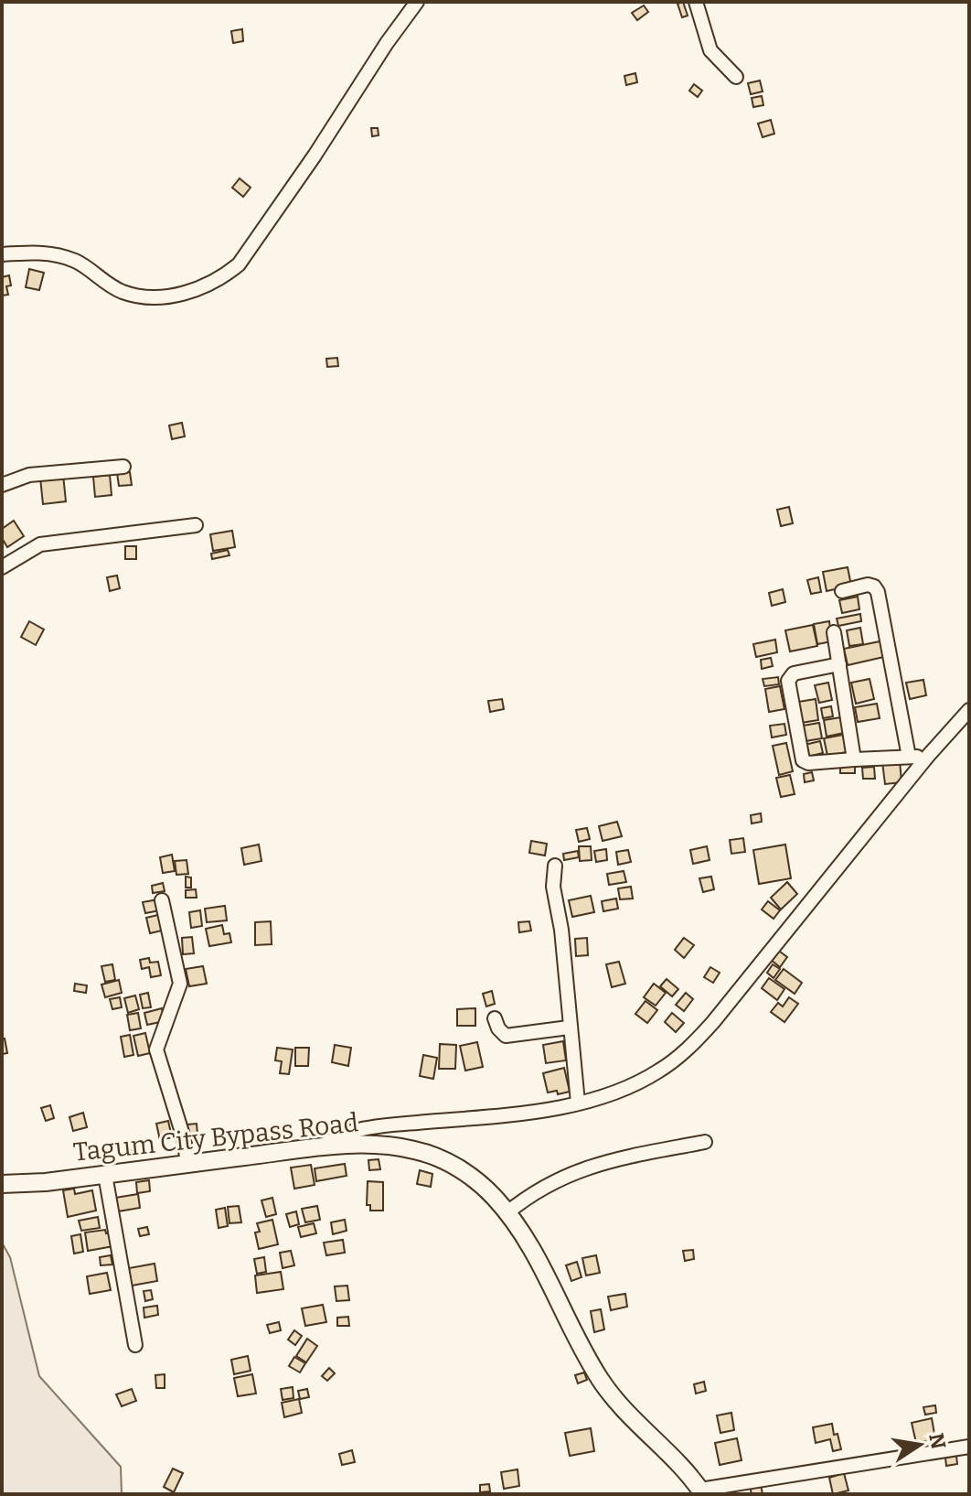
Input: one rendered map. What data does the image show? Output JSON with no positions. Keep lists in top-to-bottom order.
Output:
{
  "streets": {
    "main road": ["Tagum City Bypass Road"]
  },
  "north": "right"
}
